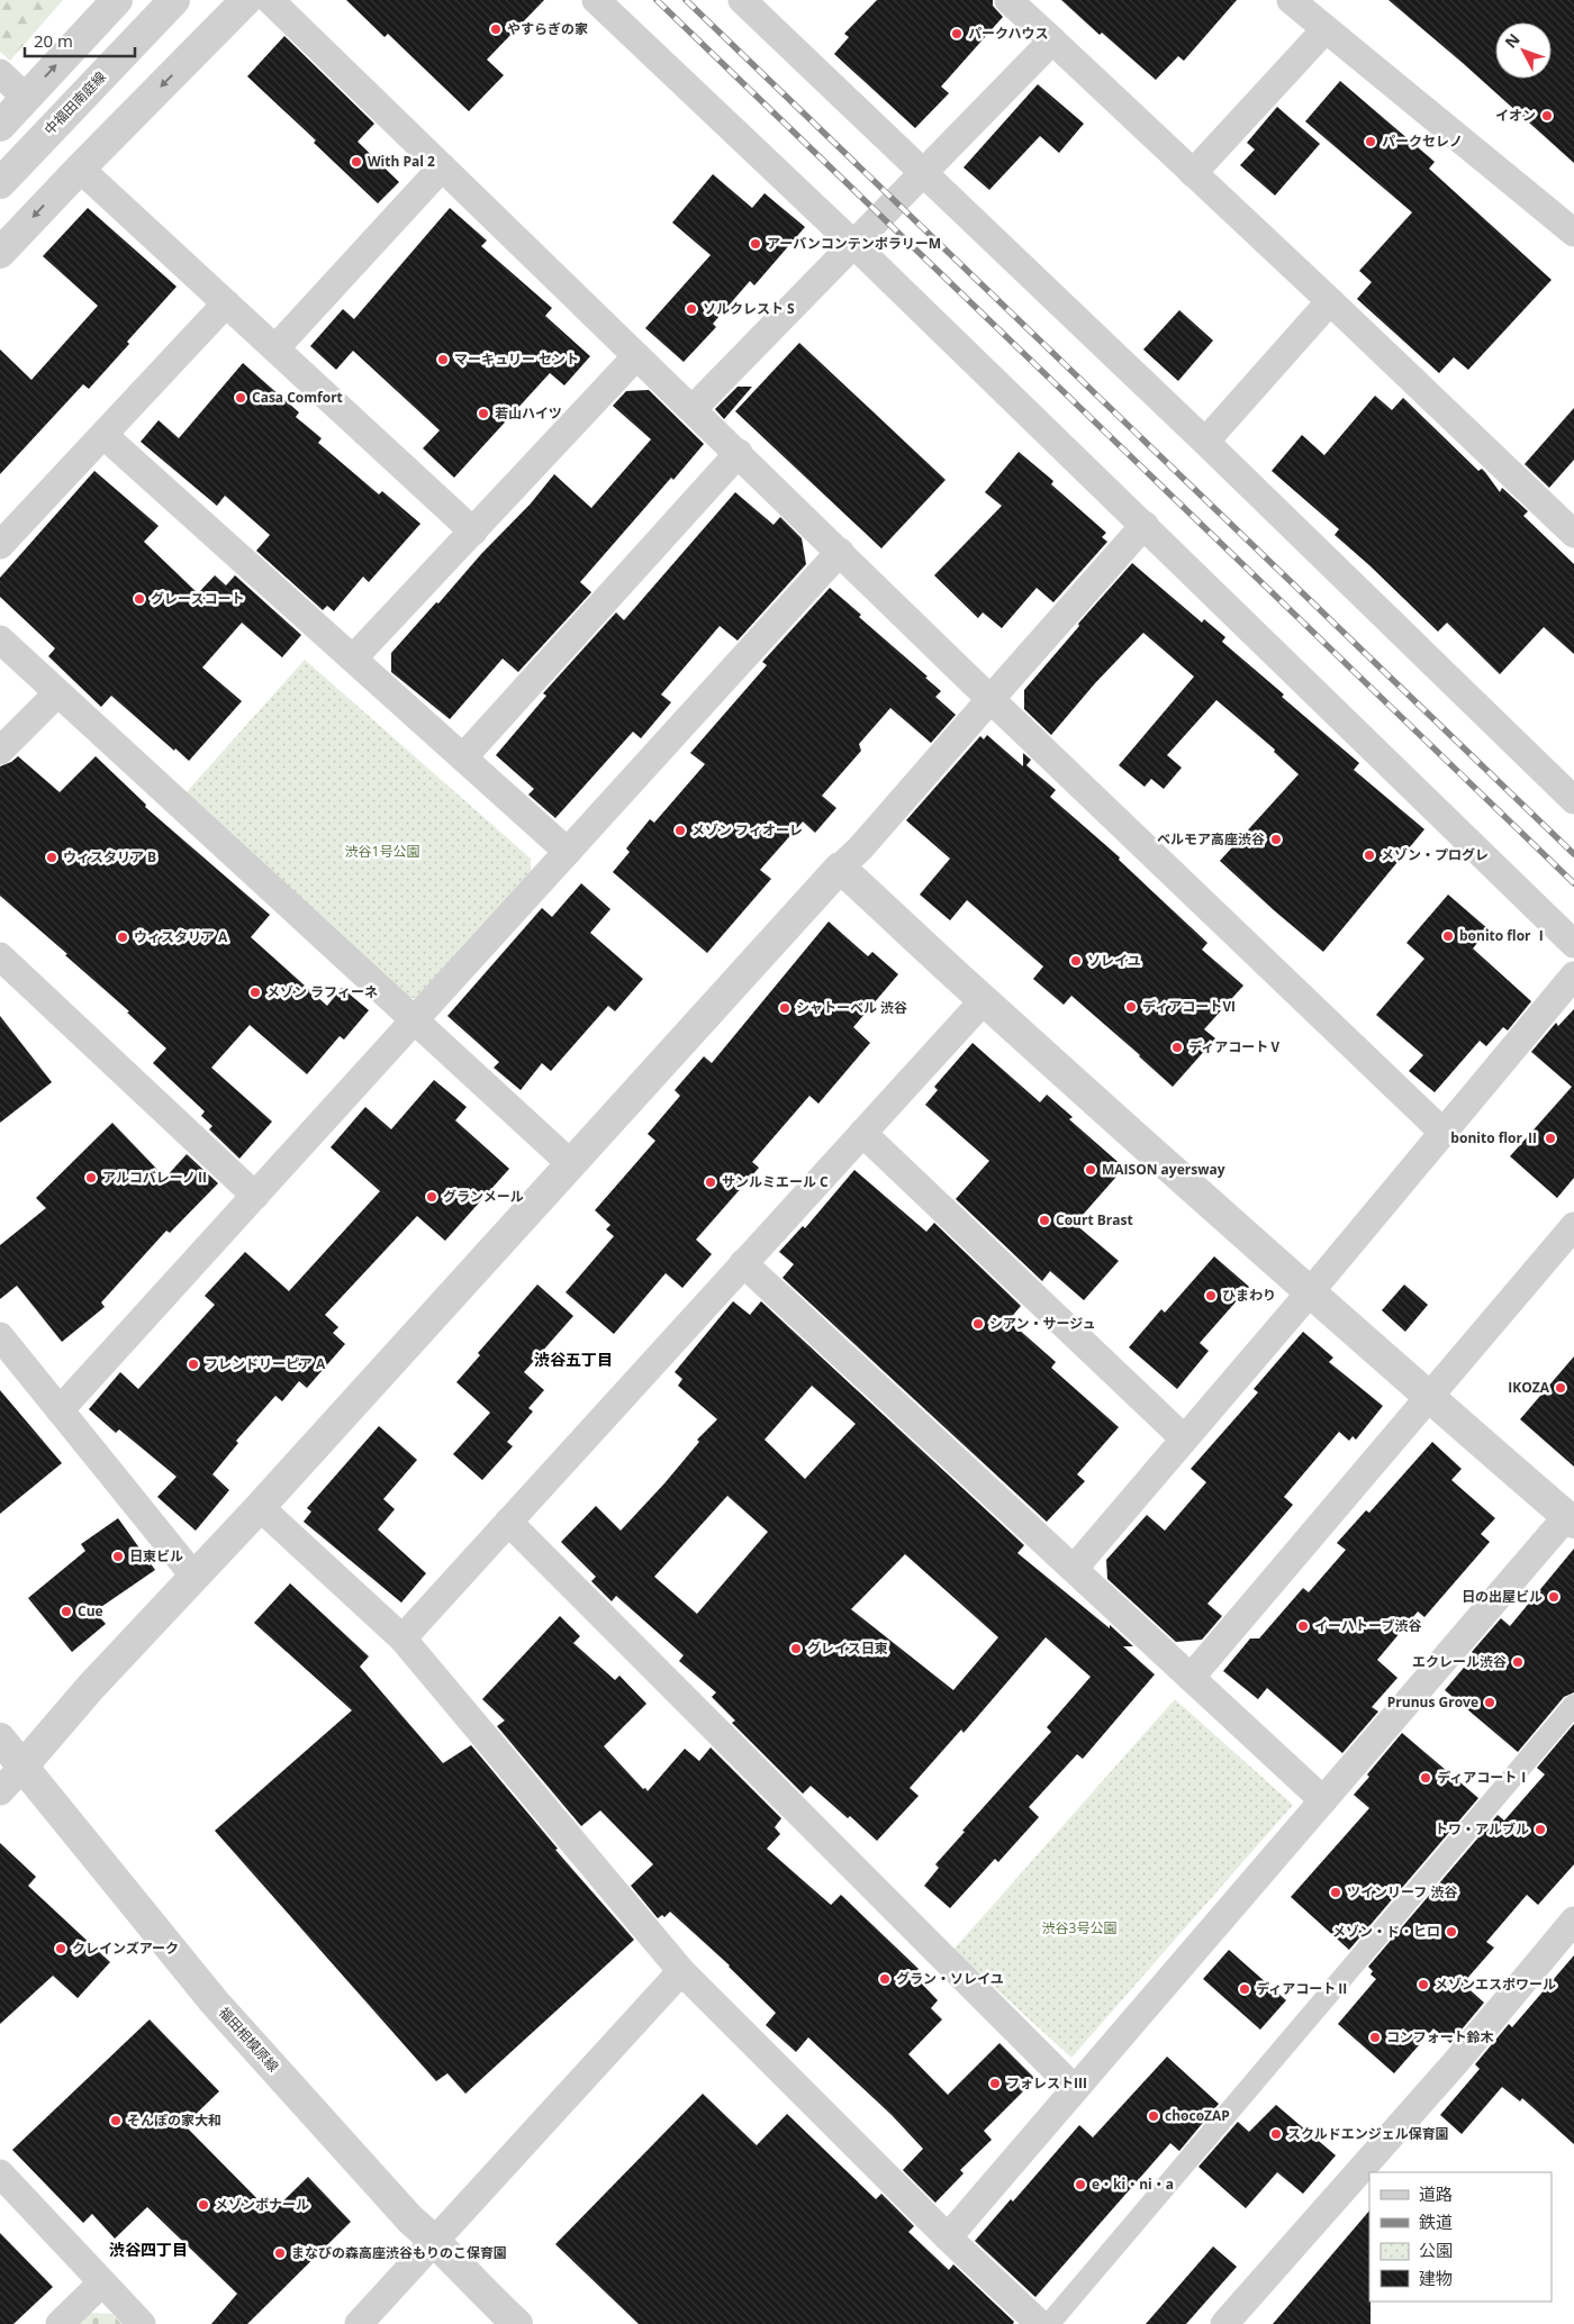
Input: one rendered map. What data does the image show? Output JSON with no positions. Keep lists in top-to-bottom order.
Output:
{
  "streets": {
    "street": ["中福田南庭線", "福田相模原線"]
  },
  "districts": ["渋谷五丁目", "渋谷四丁目"],
  "parks": ["渋谷1号公園", "渋谷3号公園"],
  "places": [
    "やすらぎの家",
    "パークハウス",
    "イオン",
    "パークセレノ",
    "With Pal 2",
    "アーバンコンテンポラリーM",
    "ソルクレスト S",
    "マーキュリー セント",
    "Casa Comfort",
    "若山ハイツ",
    "グレースコート",
    "メゾン フィオーレ",
    "ベルモア高座渋谷",
    "メゾン・プログレ",
    "ウィスタリア B",
    "bonito flor Ⅰ",
    "ウィスタリア A",
    "ソレイユ",
    "メゾン ラフィーネ",
    "ディアコートⅥ",
    "シャトーベル 渋谷",
    "ディアコートⅤ",
    "bonito flor Ⅱ",
    "MAISON ayersway",
    "アルコバレーノⅡ",
    "サンルミエール C",
    "グランメール",
    "Court Brast",
    "ひまわり",
    "シアン・サージュ",
    "フレンドリーピア A",
    "IKOZA",
    "日東ビル",
    "日の出屋ビル",
    "Cue",
    "イーハトーブ渋谷",
    "グレイス日東",
    "エクレール渋谷",
    "Prunus Grove",
    "ディアコートⅠ",
    "トワ・アルブル",
    "ツインリーフ 渋谷",
    "メゾン・ド・ヒロ",
    "クレインズアーク",
    "グラン・ソレイユ",
    "メゾンエスポワール",
    "ディアコートⅡ",
    "コンフォート鈴木",
    "フォレストⅢ",
    "chocoZAP",
    "そんぽの家大和",
    "スクルドエンジェル保育園",
    "e・ki・ni・a",
    "メゾンボナール",
    "まなびの森高座渋谷もりのこ保育園"
  ],
  "legend": [
    "道路",
    "鉄道",
    "公園",
    "建物"
  ],
  "scale_bar": "20 m",
  "north": "top left"
}
